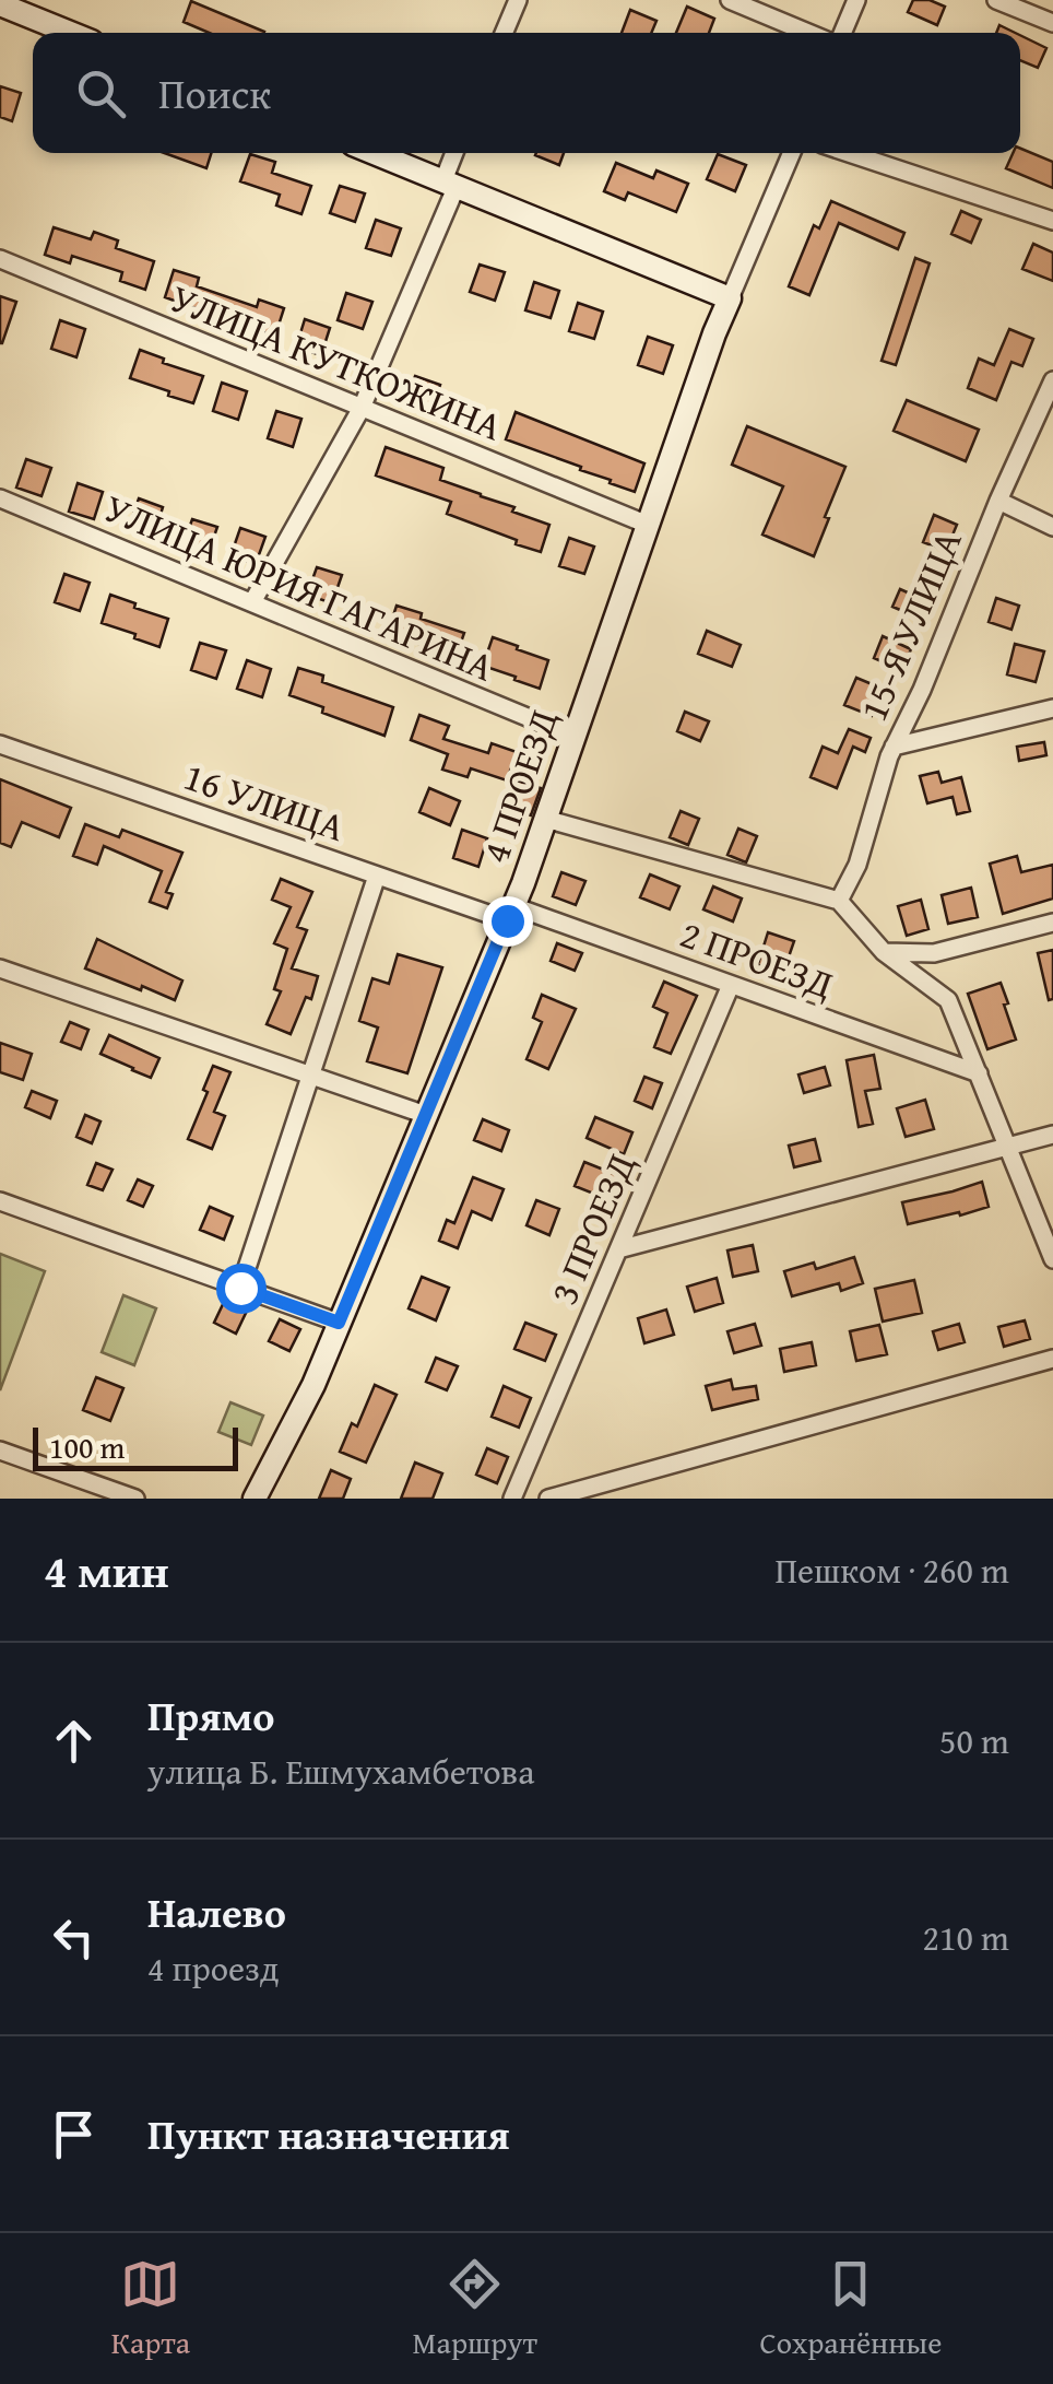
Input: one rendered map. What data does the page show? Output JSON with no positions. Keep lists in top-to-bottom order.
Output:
{
  "streets": {
    "street": [
      "УЛИЦА КУТКОЖИНА",
      "УЛИЦА ЮРИЯ ГАГАРИНА",
      "15-Я УЛИЦА",
      "4 ПРОЕЗД",
      "16 УЛИЦА",
      "2 ПРОЕЗД",
      "3 ПРОЕЗД"
    ]
  },
  "crossings": [
    ["УЛИЦА КУТКОЖИНА", "4 ПРОЕЗД"],
    ["УЛИЦА ЮРИЯ ГАГАРИНА", "4 ПРОЕЗД"],
    ["15-Я УЛИЦА", "2 ПРОЕЗД"],
    ["4 ПРОЕЗД", "16 УЛИЦА"],
    ["4 ПРОЕЗД", "2 ПРОЕЗД"],
    ["16 УЛИЦА", "2 ПРОЕЗД"],
    ["2 ПРОЕЗД", "3 ПРОЕЗД"]
  ],
  "scale_bar": "100 m",
  "page": {
    "search": "Поиск",
    "scale": "100 m",
    "heading": ["4 мин", "Пешком · 260 m"],
    "list": [
      ["Прямо", "улица Б. Ешмухамбетова", "50 m"],
      ["Налево", "4 проезд", "210 m"],
      "Пункт назначения"
    ],
    "nav": ["Карта", "Маршрут", "Сохранённые"]
  }
}
